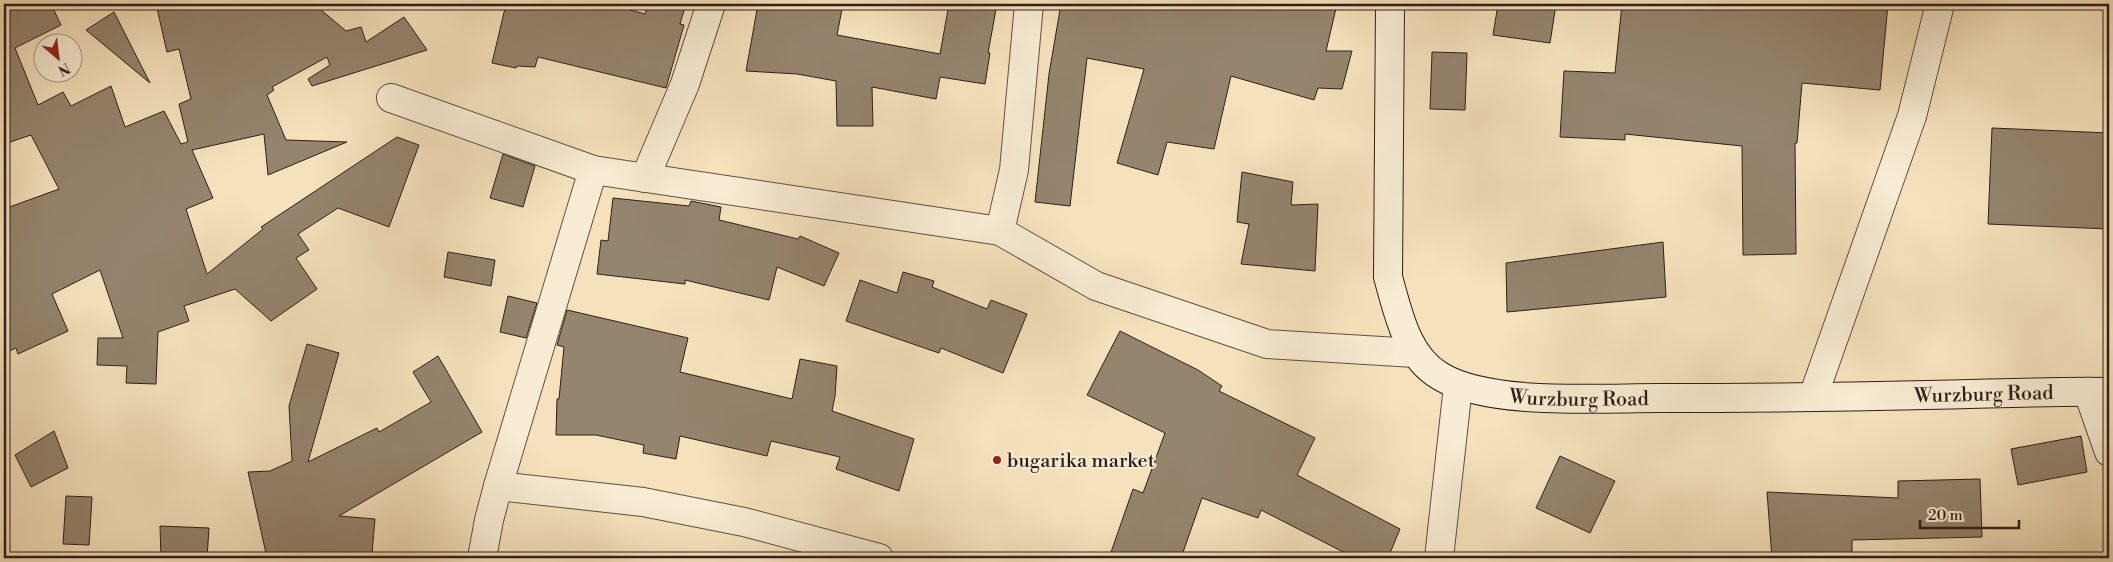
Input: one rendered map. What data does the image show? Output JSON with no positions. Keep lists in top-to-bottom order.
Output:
{
  "streets": {
    "street": ["Wurzburg Road"]
  },
  "places": ["bugarika market"],
  "scale_bar": "20 m",
  "north": "bottom right"
}
